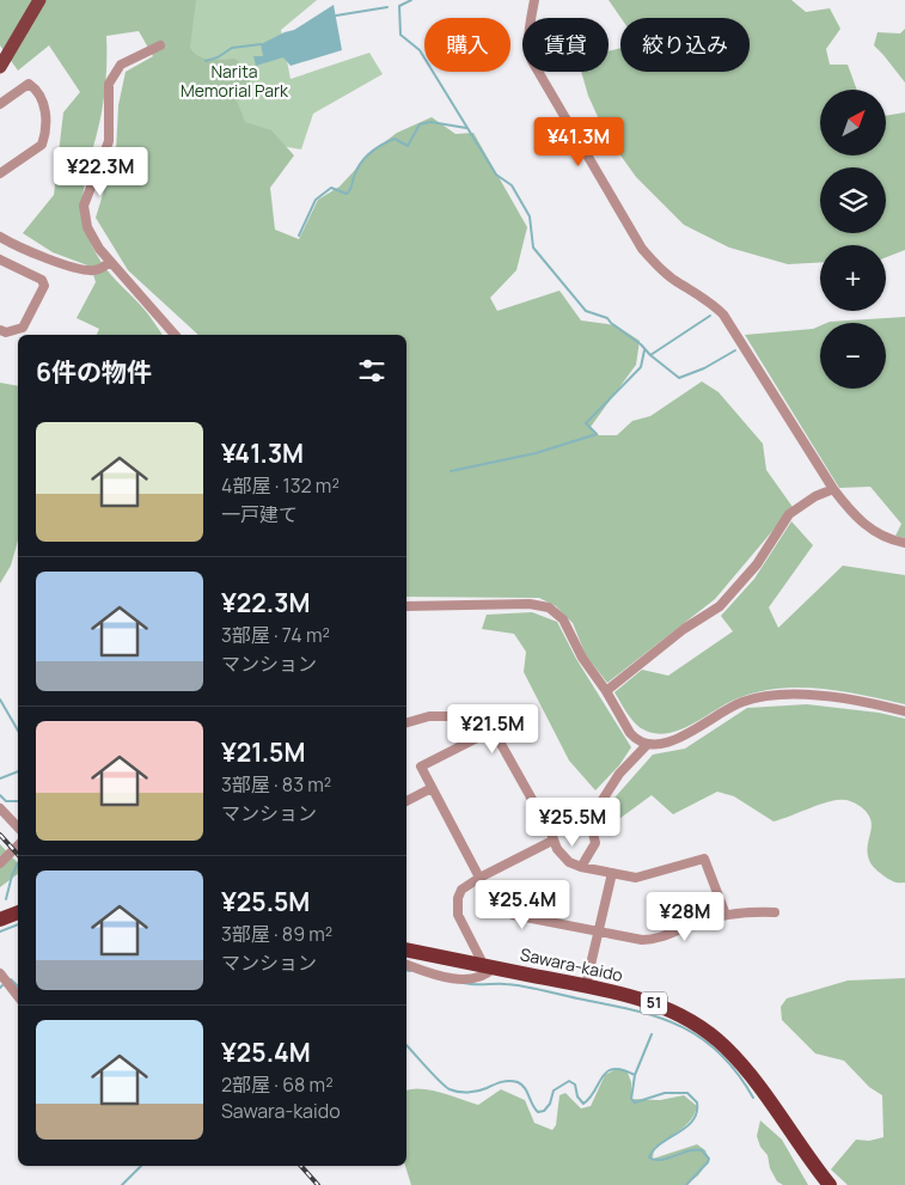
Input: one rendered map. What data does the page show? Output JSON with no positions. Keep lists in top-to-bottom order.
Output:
{
  "streets": {
    "highway": ["Sawara-kaido", "51"]
  },
  "parks": ["Narita Memorial Park"],
  "north": "top right",
  "page": {
    "chip": ["購入", "賃貸", "絞り込み"],
    "map_buttons": ["+", "−"],
    "price": [
      "¥41.3M",
      "¥22.3M",
      "¥21.5M",
      "¥25.5M",
      "¥25.4M",
      "¥28M"
    ],
    "heading": "6件の物件",
    "list": [
      {
        "name": "¥41.3M",
        "note": "4部屋 · 132 m² · 一戸建て"
      },
      {
        "name": "¥22.3M",
        "note": "3部屋 · 74 m² · マンション"
      },
      {
        "name": "¥21.5M",
        "note": "3部屋 · 83 m² · マンション"
      },
      {
        "name": "¥25.5M",
        "note": "3部屋 · 89 m² · マンション"
      },
      {
        "name": "¥25.4M",
        "note": "2部屋 · 68 m² · Sawara-kaido"
      }
    ]
  }
}
